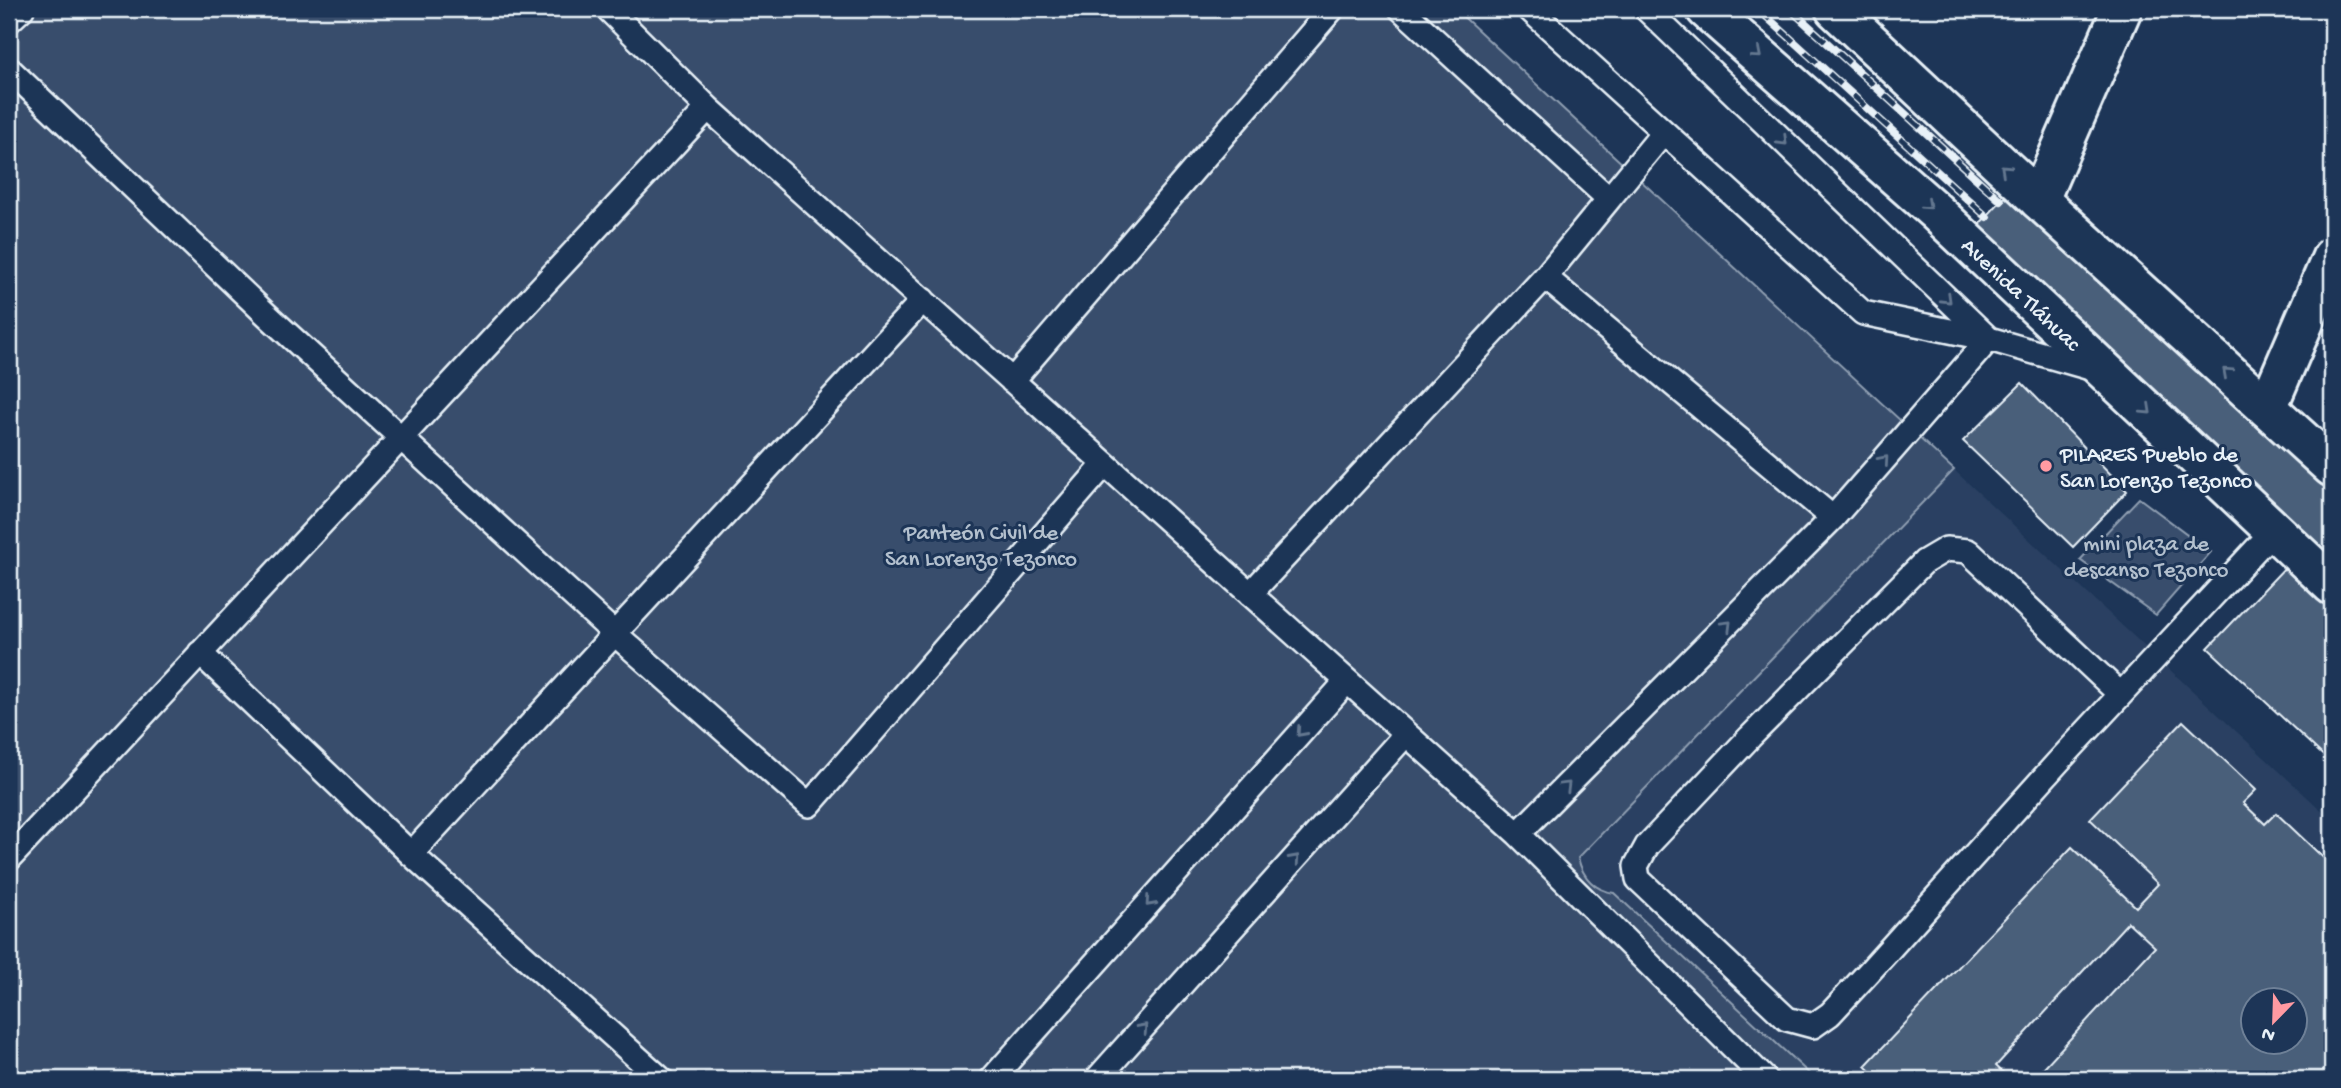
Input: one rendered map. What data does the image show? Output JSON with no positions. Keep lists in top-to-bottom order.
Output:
{
  "streets": {
    "main road": ["Avenida Tláhuac"]
  },
  "parks": ["Panteón Civil de San Lorenzo Tezonco", "mini plaza de descanso Tezonco"],
  "places": ["PILARES Pueblo de San Lorenzo Tezonco"],
  "north": "bottom left"
}
